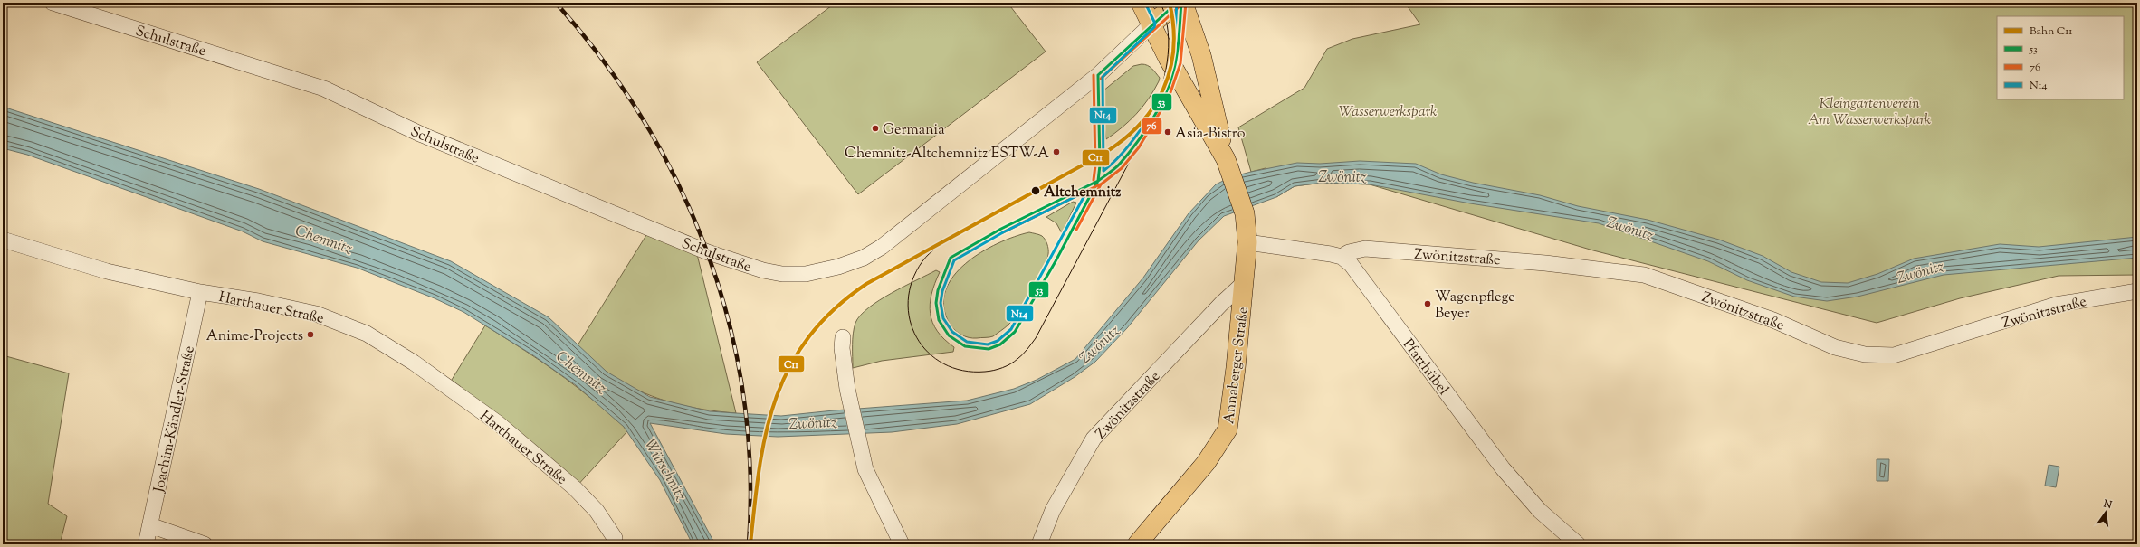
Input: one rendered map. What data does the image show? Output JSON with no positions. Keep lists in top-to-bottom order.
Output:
{
  "streets": {
    "main road": ["Annaberger Straße"],
    "street": [
      "Schulstraße",
      "Zwönitzstraße",
      "Harthauer Straße",
      "Pfarrhübel",
      "Joachim-Kändler-Straße"
    ]
  },
  "crossings": [
    ["Schulstraße", "Annaberger Straße"],
    ["Zwönitzstraße", "Annaberger Straße"],
    ["Zwönitzstraße", "Pfarrhübel"],
    ["Harthauer Straße", "Joachim-Kändler-Straße"],
    ["Annaberger Straße", "Pfarrhübel"]
  ],
  "water": ["Zwönitz", "Chemnitz", "Würschnitz"],
  "parks": ["Kleingartenverein Am Wasserwerkspark", "Wasserwerkspark"],
  "places": [
    "Germania",
    "Asia-Bistro",
    "Chemnitz-Altchemnitz ESTW-A",
    "Altchemnitz",
    "Wagenpflege Beyer",
    "Anime-Projects"
  ],
  "lines": [
    "rail line C11",
    "transit line 53",
    "transit line 76",
    "transit line N14"
  ],
  "legend": [
    "Bahn C11",
    "53",
    "76",
    "N14"
  ],
  "north": "top"
}
